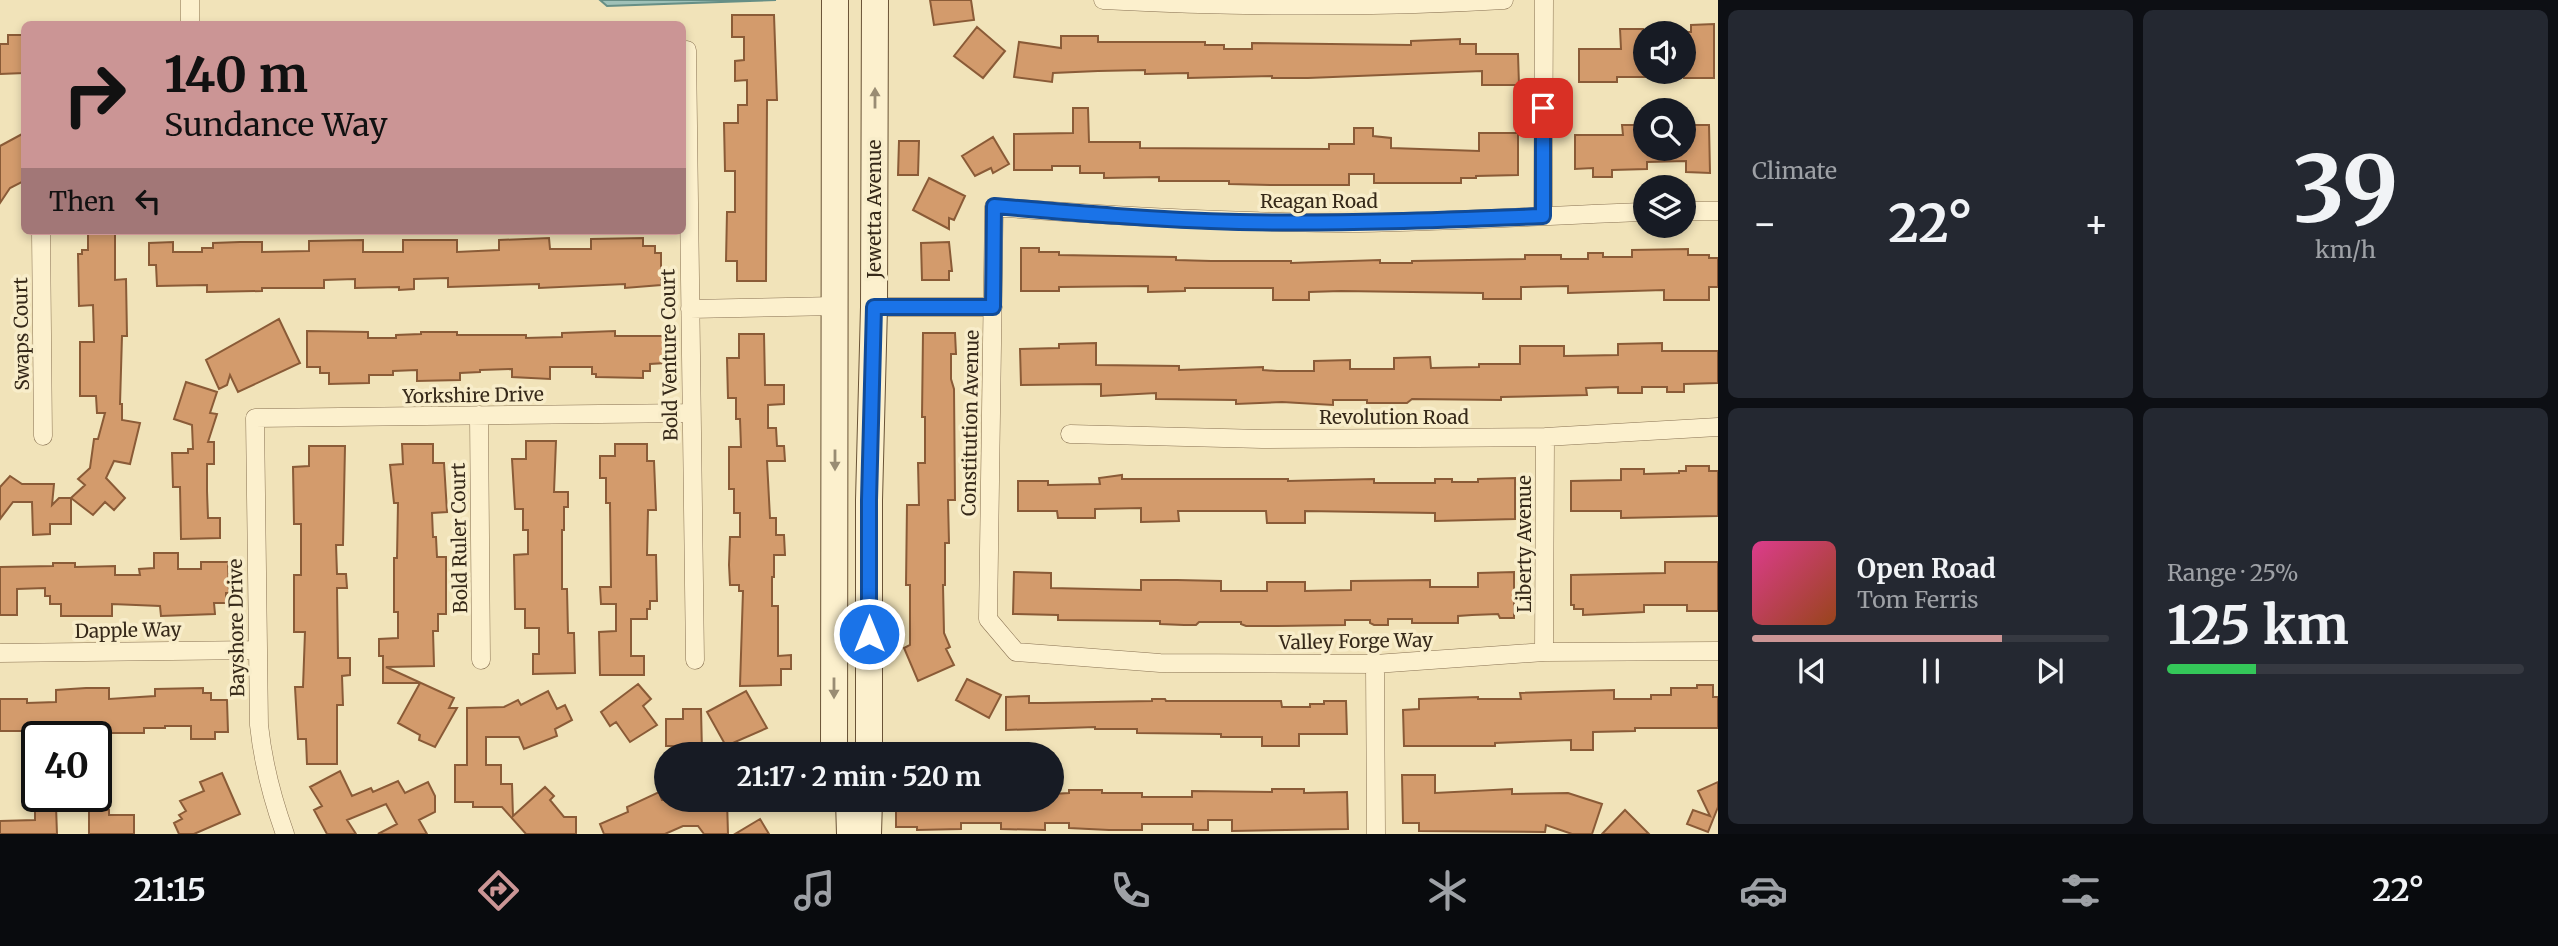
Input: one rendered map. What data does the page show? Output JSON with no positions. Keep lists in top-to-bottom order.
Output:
{
  "streets": {
    "street": [
      "Reagan Road",
      "Jewetta Avenue",
      "Swaps Court",
      "Bold Venture Court",
      "Yorkshire Drive",
      "Revolution Road",
      "Constitution Avenue",
      "Bold Ruler Court",
      "Liberty Avenue",
      "Bayshore Drive",
      "Dapple Way",
      "Valley Forge Way"
    ]
  },
  "crossings": [
    ["Reagan Road", "Constitution Avenue"],
    ["Bold Venture Court", "Yorkshire Drive"],
    ["Yorkshire Drive", "Bold Ruler Court"],
    ["Yorkshire Drive", "Bayshore Drive"],
    ["Revolution Road", "Liberty Avenue"],
    ["Constitution Avenue", "Valley Forge Way"],
    ["Liberty Avenue", "Valley Forge Way"],
    ["Bayshore Drive", "Dapple Way"]
  ],
  "page": {
    "tile": [
      "Climate",
      ["39", "km/h"],
      ["Range · 25%", "125 km"]
    ],
    "turn": ["140 m", "Sundance Way"],
    "then": "Then",
    "heat": ["−", "22°", "+"],
    "song": ["Open Road", "Tom Ferris"],
    "limit": "40",
    "trip": "21:17 · 2 min · 520 m",
    "tabs": ["21:15", "22°"]
  }
}
